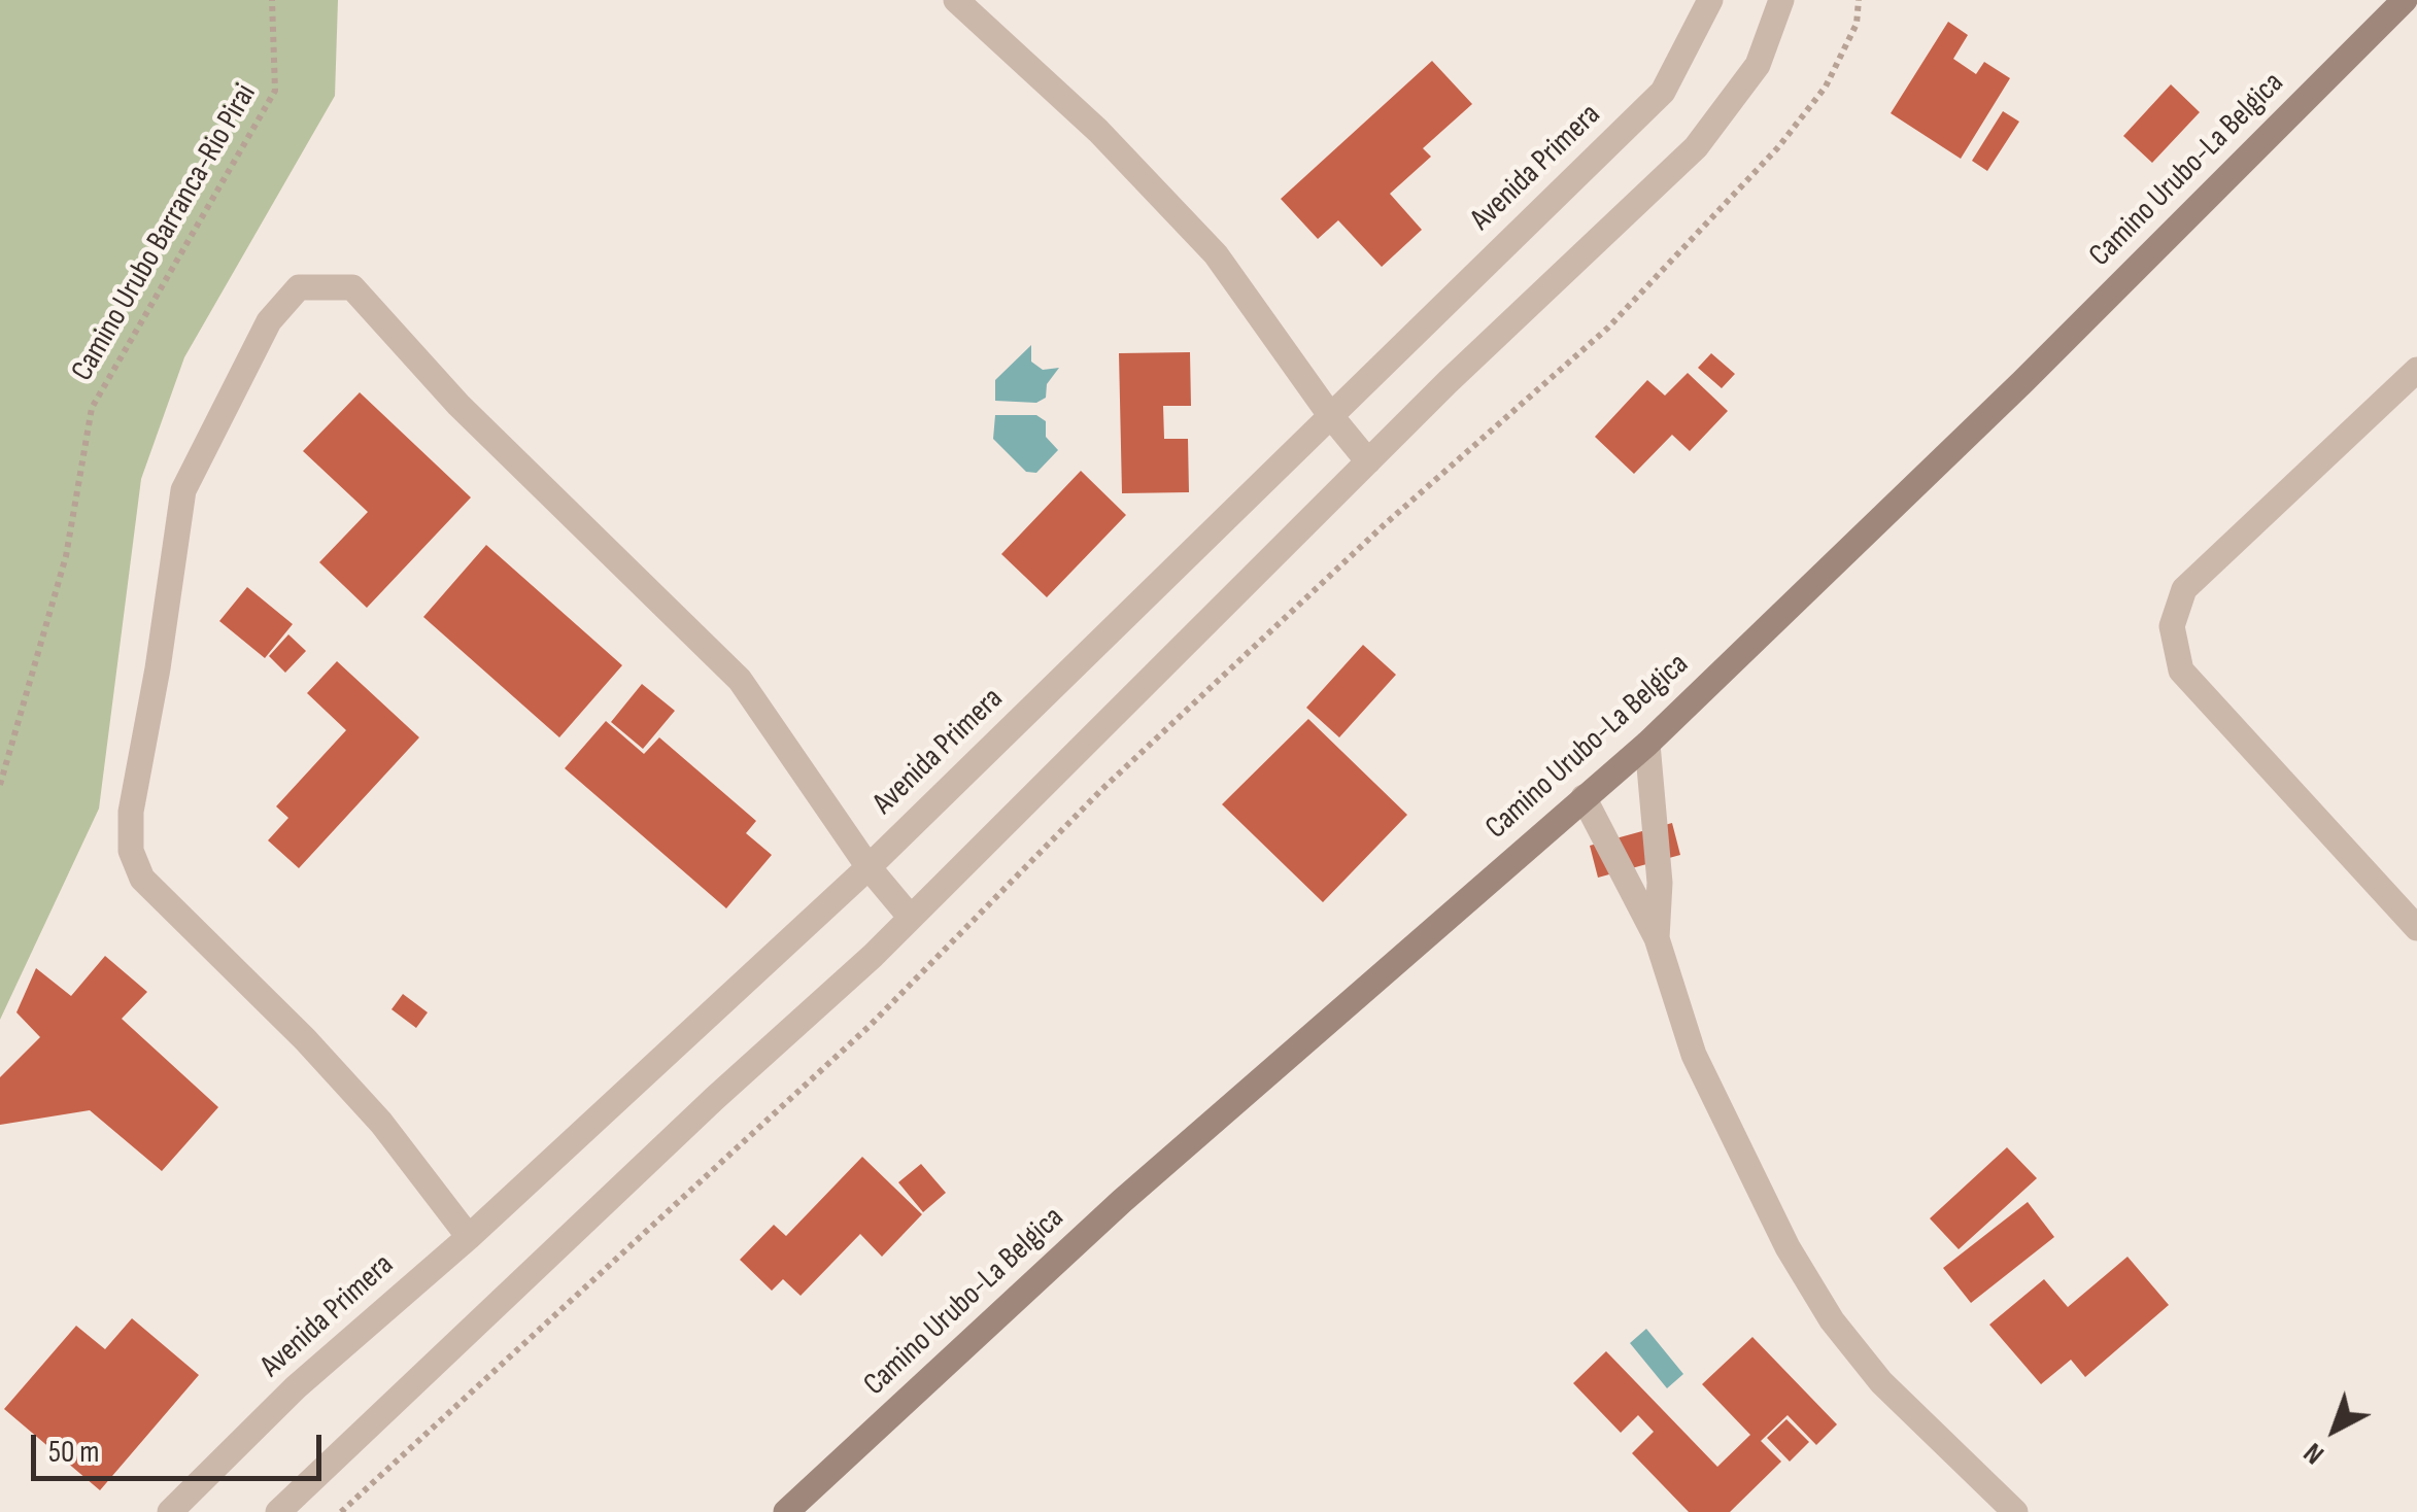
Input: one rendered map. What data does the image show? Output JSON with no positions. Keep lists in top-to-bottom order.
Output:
{
  "streets": {
    "main road": ["Camino Urubo-La Belgica"],
    "street": ["Avenida Primera"],
    "path": ["Camino Urubo Barranca-Rio Pirai"]
  },
  "scale_bar": "50 m",
  "north": "bottom left"
}
